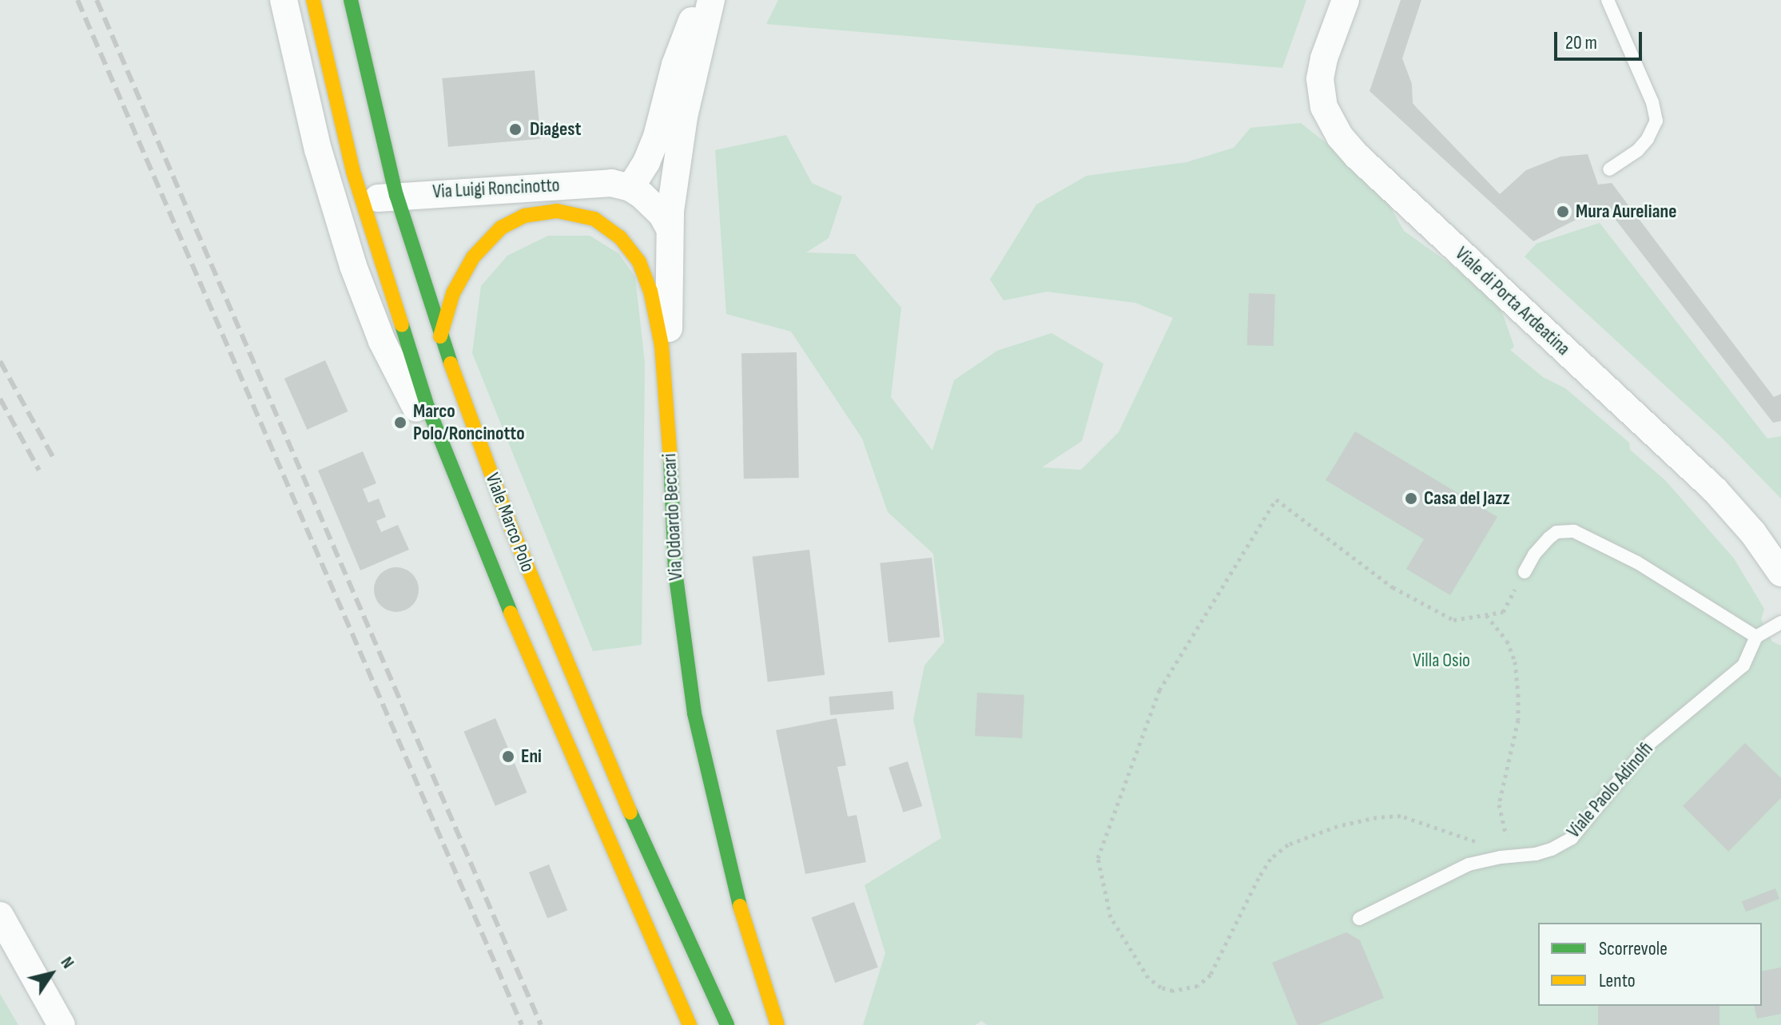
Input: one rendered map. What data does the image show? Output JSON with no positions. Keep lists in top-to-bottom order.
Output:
{
  "streets": {
    "main road": ["Via Odoardo Beccari", "Viale Marco Polo"],
    "street": ["Via Luigi Roncinotto", "Viale di Porta Ardeatina"],
    "lane": ["Viale Paolo Adinolfi"]
  },
  "crossings": [
    ["Via Luigi Roncinotto", "Viale Marco Polo"]
  ],
  "parks": ["Villa Osio"],
  "places": [
    "Diagest",
    "Mura Aureliane",
    "Marco Polo/Roncinotto",
    "Casa del Jazz",
    "Eni"
  ],
  "legend": ["Scorrevole", "Lento"],
  "scale_bar": "20 m",
  "north": "top right"
}
